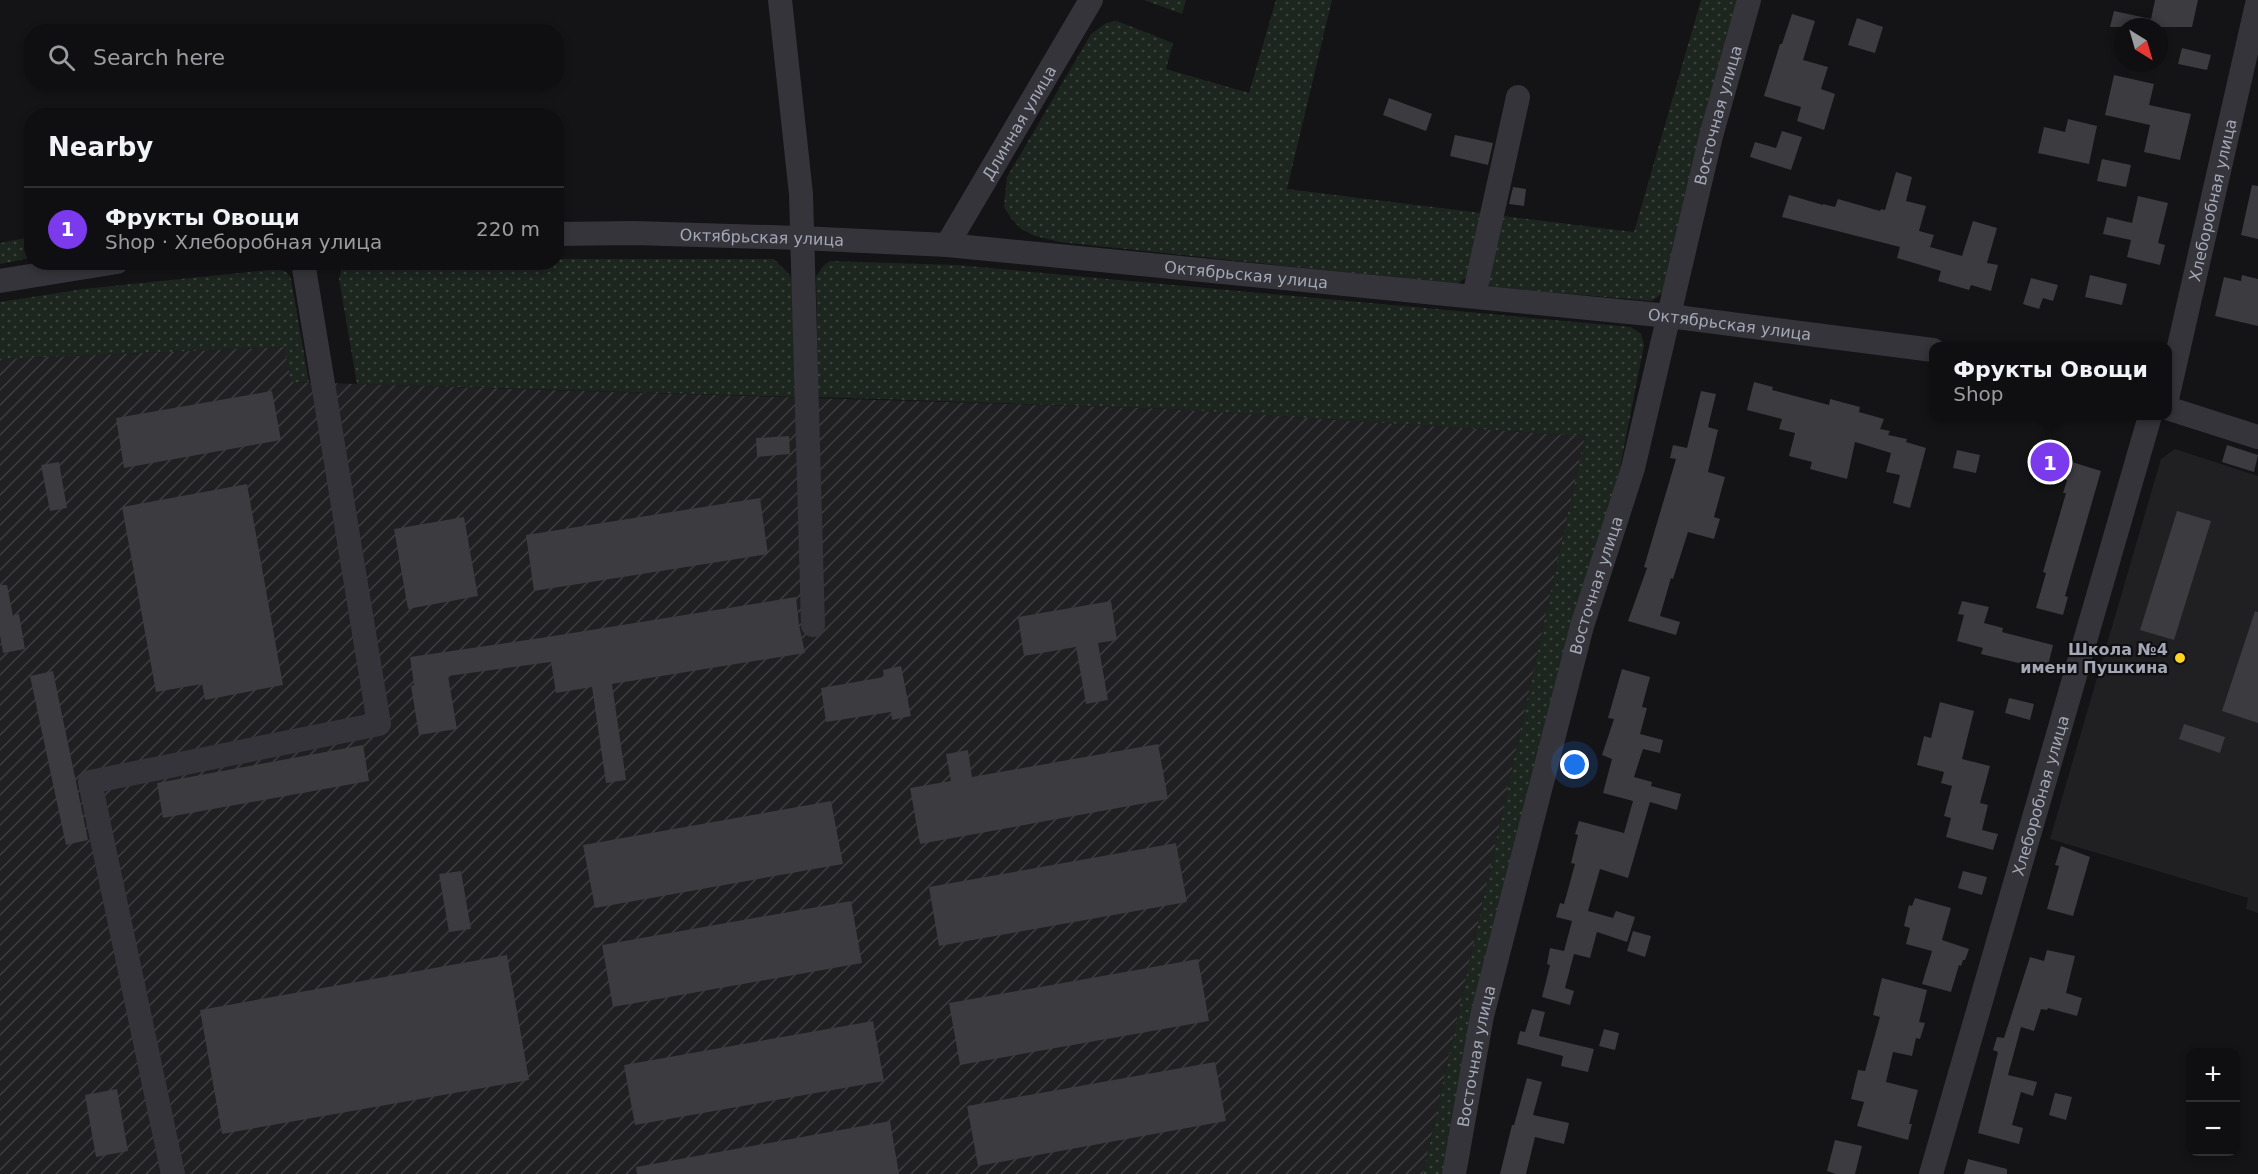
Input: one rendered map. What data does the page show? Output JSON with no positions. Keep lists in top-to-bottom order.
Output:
{
  "streets": {
    "street": [
      "Восточная улица",
      "Длинная улица",
      "Хлеборобная улица",
      "Октябрьская улица"
    ]
  },
  "crossings": [
    ["Восточная улица", "Октябрьская улица"],
    ["Длинная улица", "Октябрьская улица"]
  ],
  "places": ["Школа №4 имени Пушкина"],
  "north": "bottom right",
  "page": {
    "search": "Search here",
    "heading": "Nearby",
    "list": [
      {
        "mark": "1",
        "name": "Фрукты Овощи",
        "note": "Shop · Хлеборобная улица",
        "value": "220 m"
      }
    ],
    "popup": ["Фрукты Овощи", "Shop"],
    "pins": "1",
    "map_buttons": ["+", "−"]
  }
}
